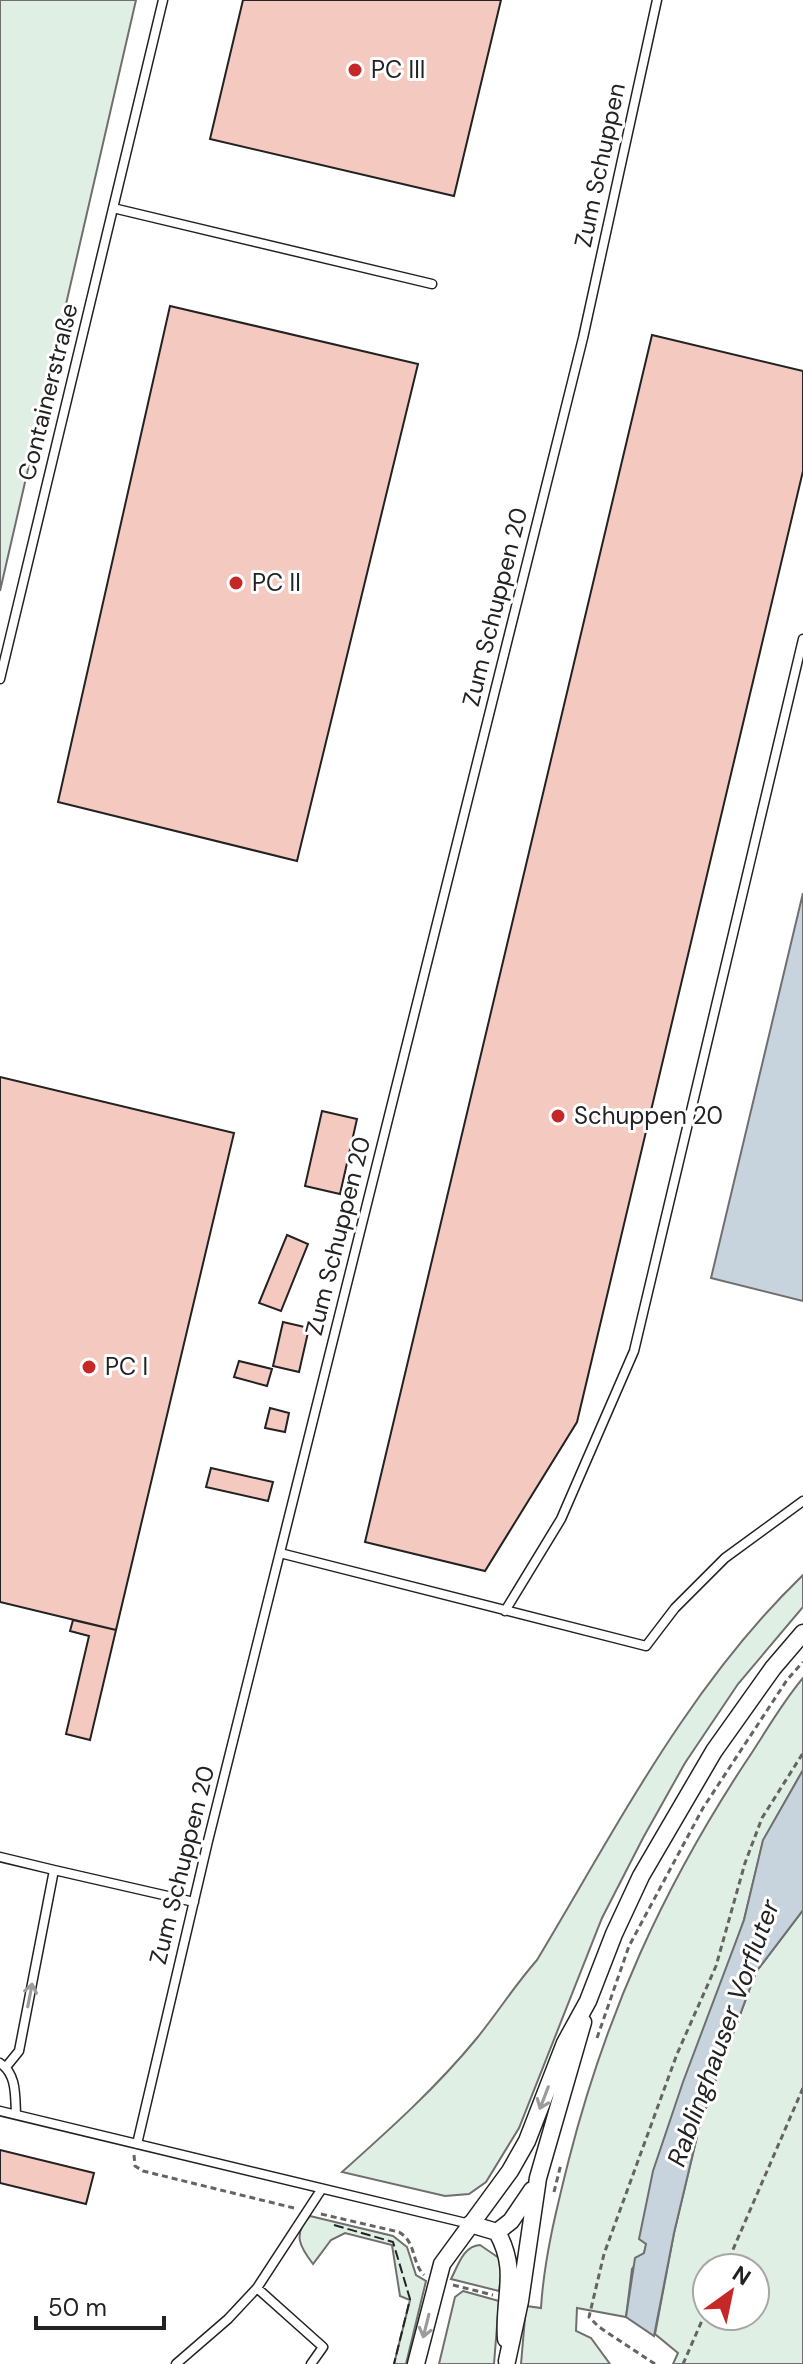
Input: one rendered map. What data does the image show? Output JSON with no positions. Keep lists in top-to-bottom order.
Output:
{
  "streets": {
    "lane": ["Zum Schuppen", "Containerstraße", "Zum Schuppen 20"]
  },
  "crossings": [
    ["Zum Schuppen", "Zum Schuppen 20"]
  ],
  "water": ["Rablinghauser Vorfluter"],
  "places": [
    "PC III",
    "PC II",
    "Schuppen 20",
    "PC I"
  ],
  "scale_bar": "50 m",
  "north": "top right"
}
